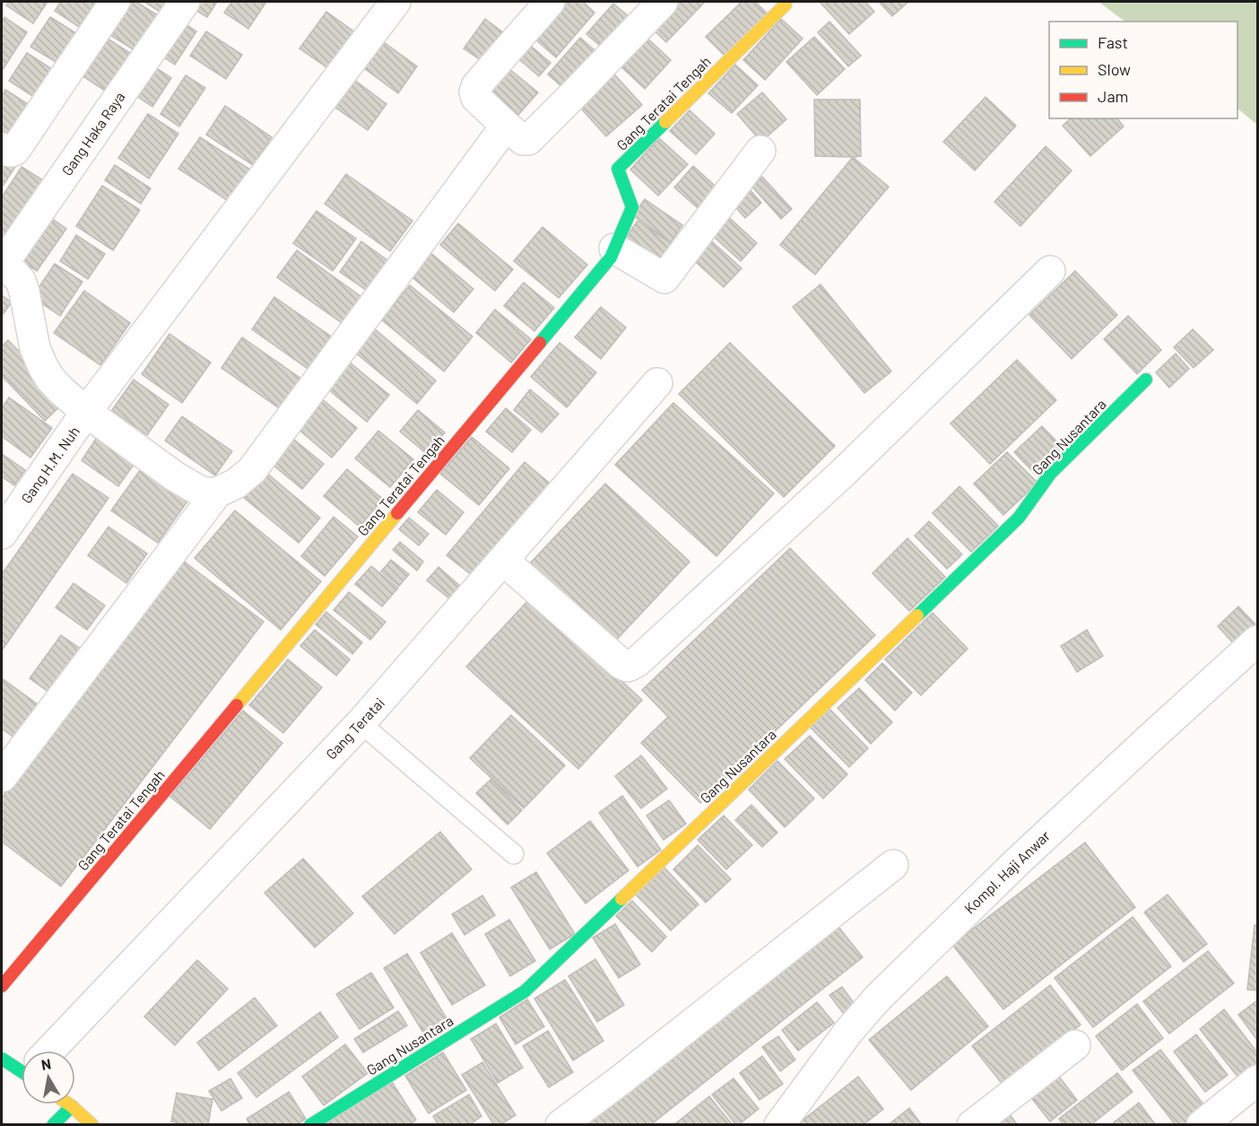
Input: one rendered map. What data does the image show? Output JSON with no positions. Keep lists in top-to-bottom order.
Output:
{
  "streets": {
    "street": [
      "Gang Teratai Tengah",
      "Gang Haka Raya",
      "Gang Nusantara",
      "Gang H.M. Nuh",
      "Gang Teratai",
      "Kompl. Haji Anwar"
    ]
  },
  "legend": ["Fast", "Slow", "Jam"],
  "north": "top"
}
